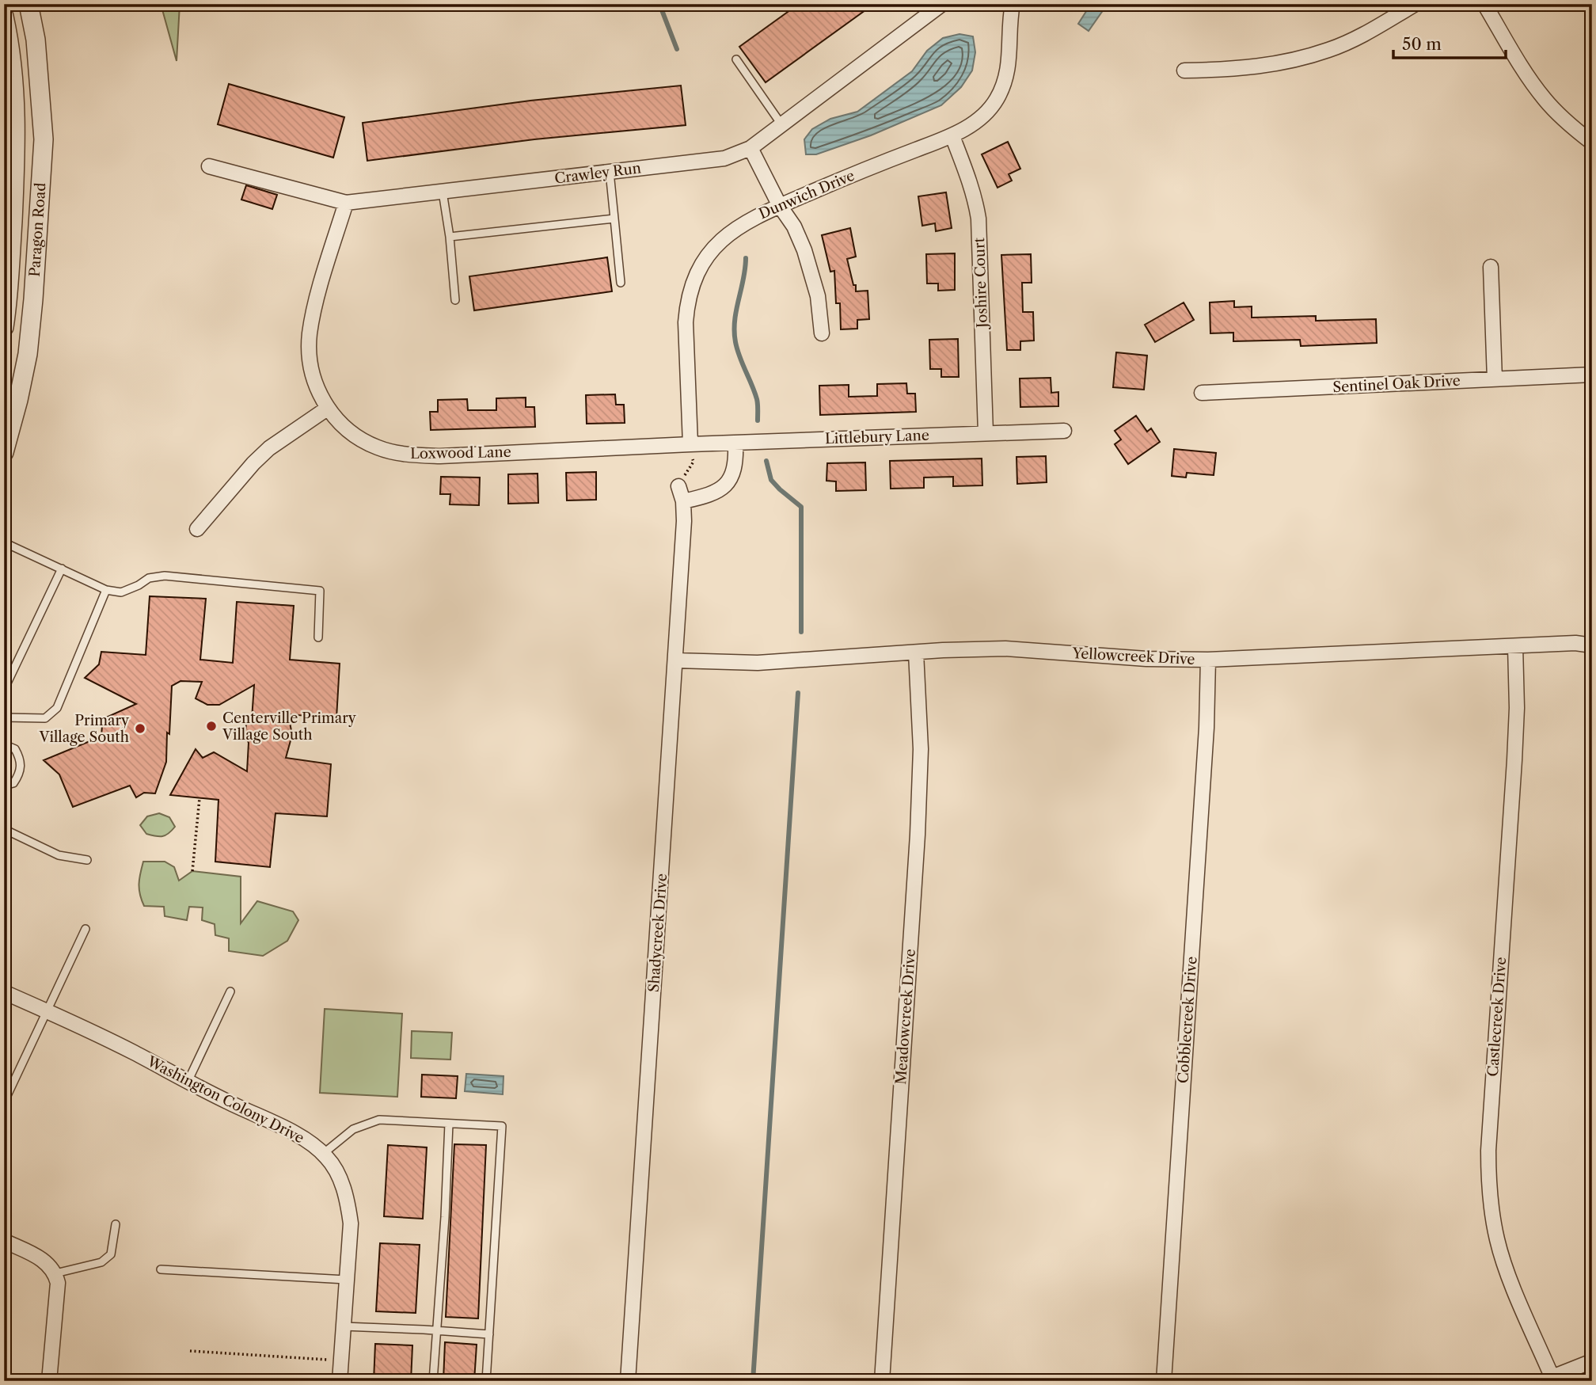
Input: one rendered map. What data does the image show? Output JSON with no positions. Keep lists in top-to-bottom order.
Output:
{
  "streets": {
    "street": [
      "Crawley Run",
      "Dunwich Drive",
      "Paragon Road",
      "Joshire Court",
      "Sentinel Oak Drive",
      "Littlebury Lane",
      "Loxwood Lane",
      "Yellowcreek Drive",
      "Shadycreek Drive",
      "Meadowcreek Drive",
      "Castlecreek Drive",
      "Cobblecreek Drive",
      "Washington Colony Drive"
    ]
  },
  "crossings": [
    ["Crawley Run", "Loxwood Lane"],
    ["Dunwich Drive", "Joshire Court"],
    ["Dunwich Drive", "Littlebury Lane"],
    ["Dunwich Drive", "Loxwood Lane"],
    ["Joshire Court", "Littlebury Lane"],
    ["Littlebury Lane", "Loxwood Lane"],
    ["Yellowcreek Drive", "Shadycreek Drive"],
    ["Yellowcreek Drive", "Meadowcreek Drive"],
    ["Yellowcreek Drive", "Castlecreek Drive"],
    ["Yellowcreek Drive", "Cobblecreek Drive"]
  ],
  "places": ["Centerville Primary Village South", "Primary Village South"],
  "scale_bar": "50 m"
}
